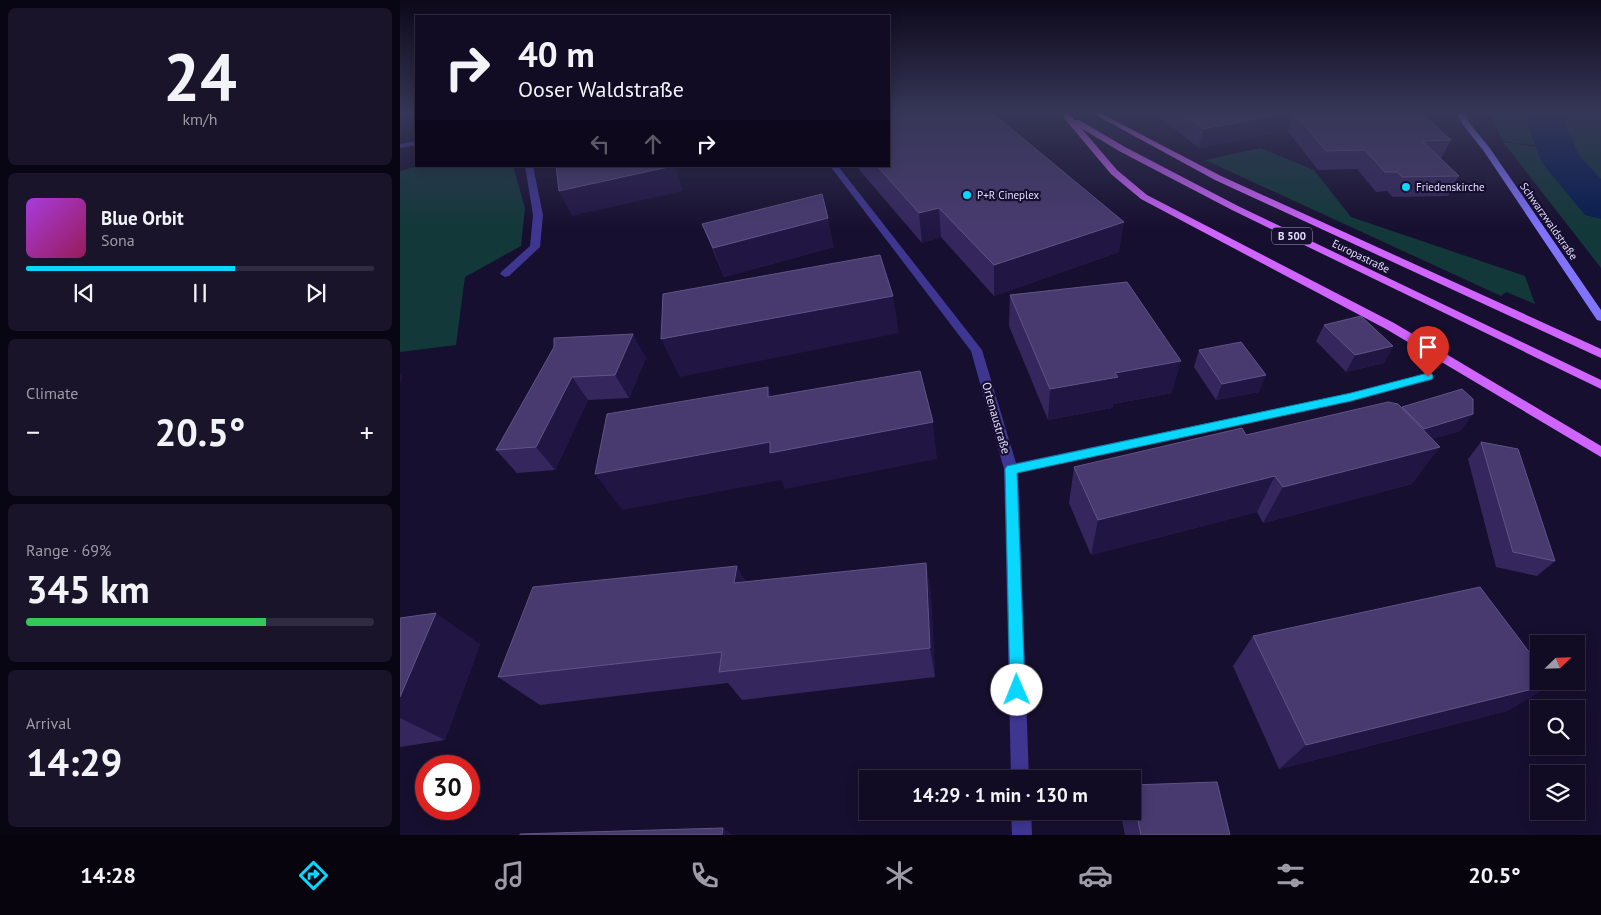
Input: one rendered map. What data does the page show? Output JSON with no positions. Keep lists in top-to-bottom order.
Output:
{
  "streets": {
    "main road": ["B 500", "Europastraße"],
    "street": ["Schwarzwaldstraße", "Ortenaustraße"]
  },
  "places": ["Friedenskirche", "P+R Cineplex"],
  "north": "top right",
  "page": {
    "tile": [
      ["24", "km/h"],
      "Climate",
      ["Range · 69%", "345 km"],
      ["Arrival", "14:29"]
    ],
    "turn": ["40 m", "Ooser Waldstraße"],
    "song": ["Blue Orbit", "Sona"],
    "heat": ["−", "20.5°", "+"],
    "limit": "30",
    "trip": "14:29 · 1 min · 130 m",
    "tabs": ["14:28", "20.5°"]
  }
}
